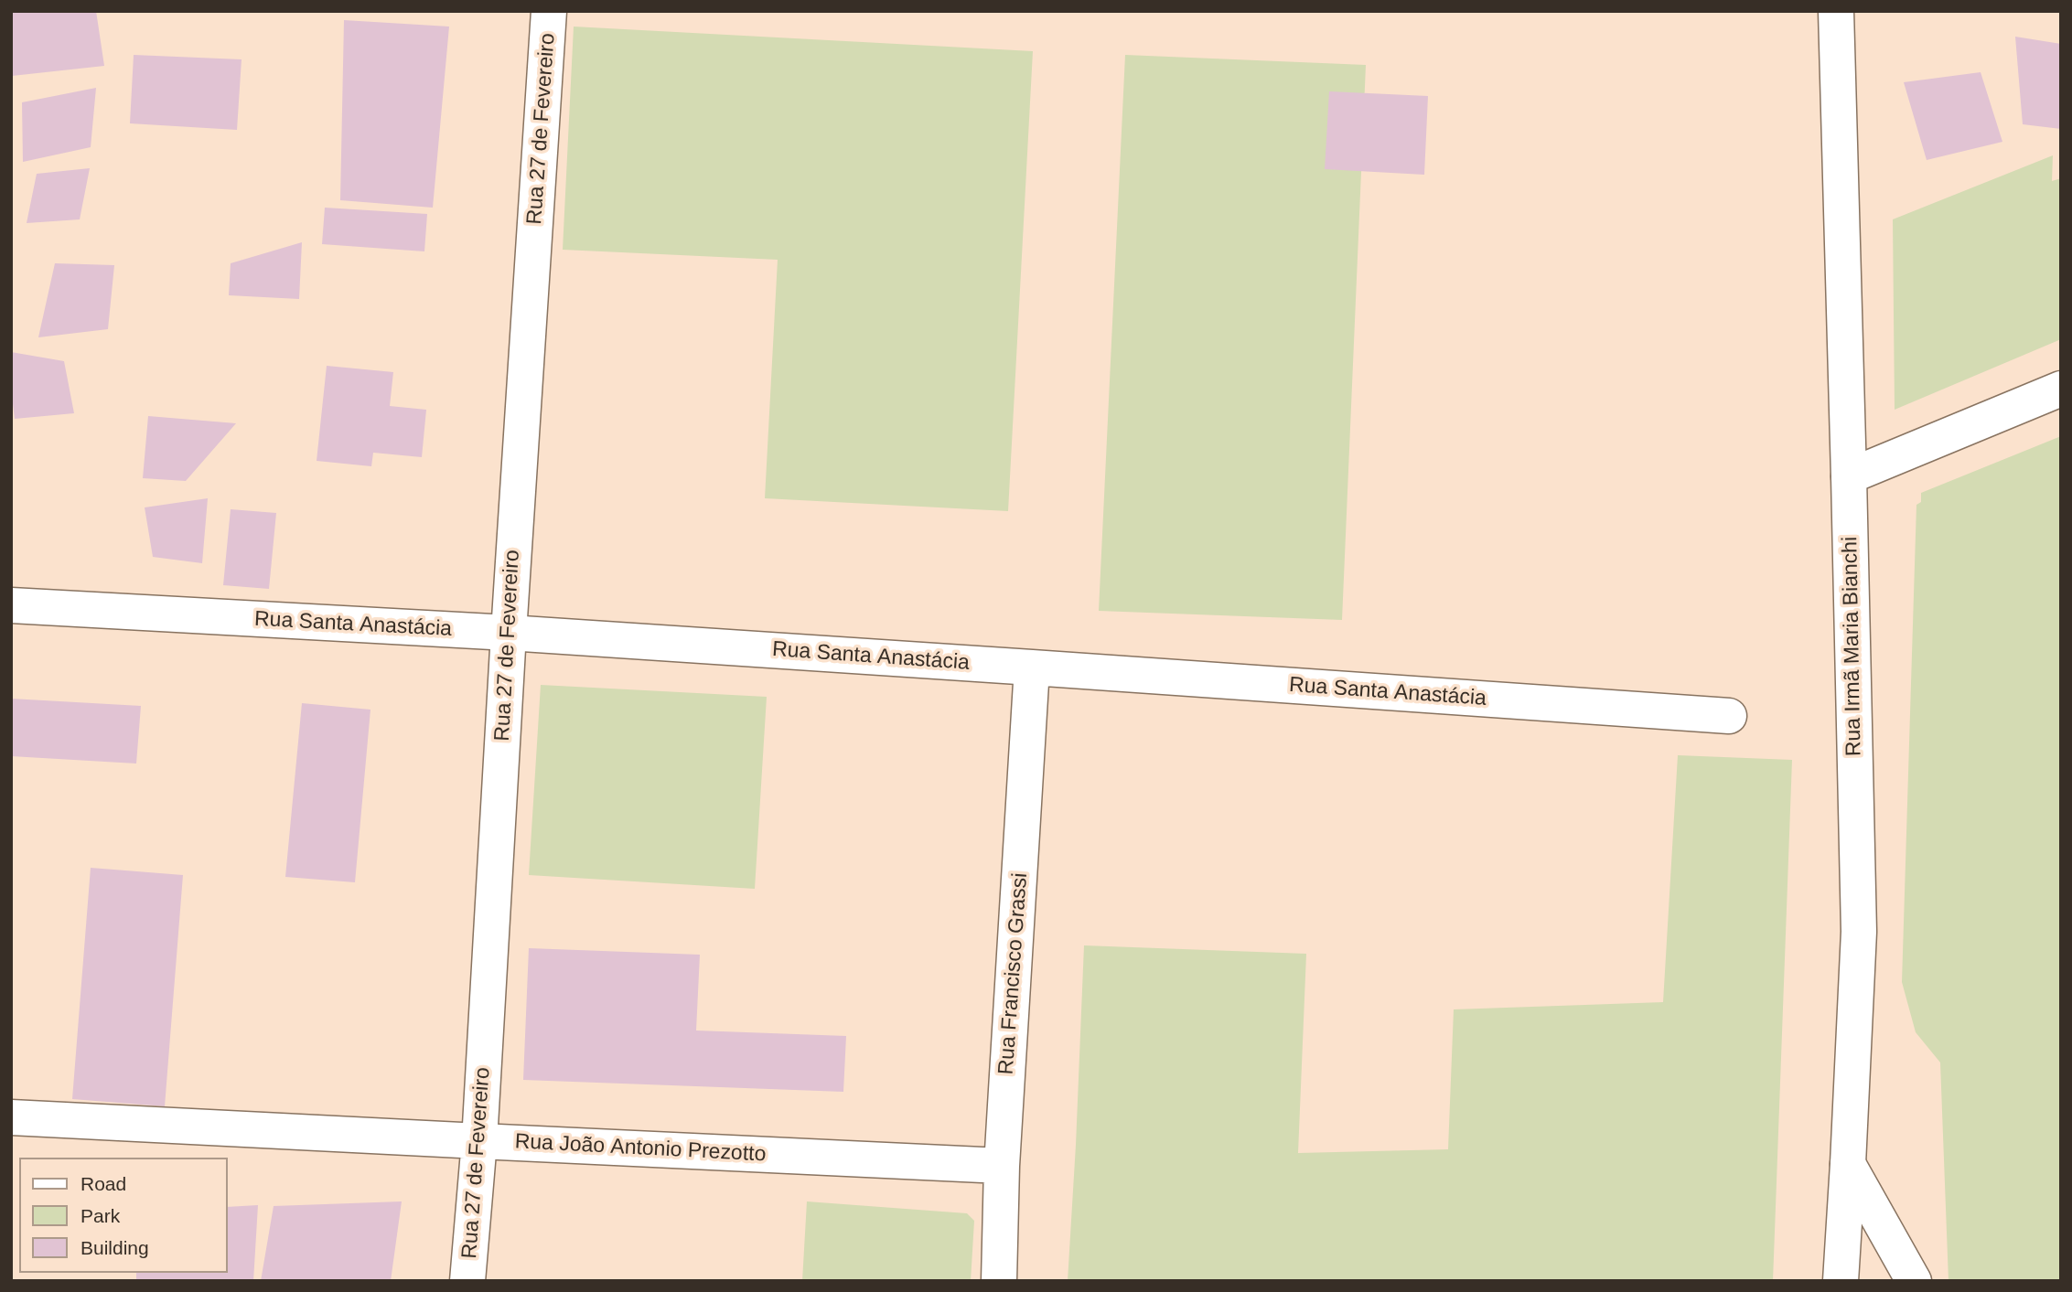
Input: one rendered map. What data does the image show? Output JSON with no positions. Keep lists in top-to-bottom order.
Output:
{
  "streets": {
    "street": [
      "Rua 27 de Fevereiro",
      "Rua Santa Anastácia",
      "Rua Irmã Maria Bianchi",
      "Rua Francisco Grassi",
      "Rua João Antonio Prezotto"
    ]
  },
  "crossings": [
    ["Rua 27 de Fevereiro", "Rua Santa Anastácia"],
    ["Rua 27 de Fevereiro", "Rua João Antonio Prezotto"],
    ["Rua Santa Anastácia", "Rua Francisco Grassi"],
    ["Rua Francisco Grassi", "Rua João Antonio Prezotto"]
  ],
  "legend": ["Road", "Park", "Building"]
}
